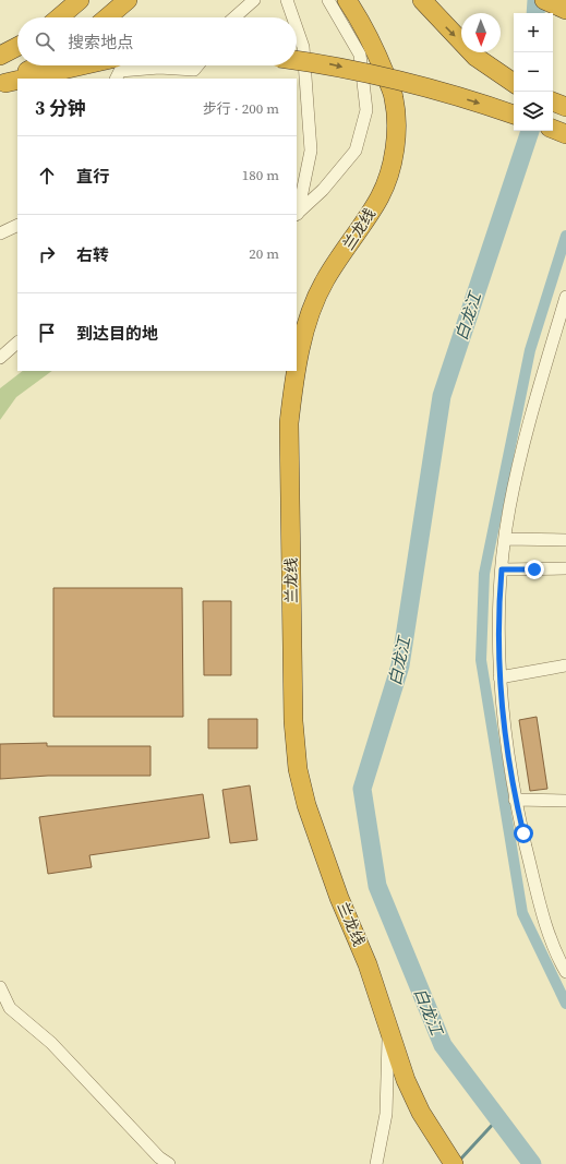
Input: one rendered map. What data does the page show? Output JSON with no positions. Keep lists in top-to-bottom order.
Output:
{
  "streets": {
    "highway": ["兰龙线"]
  },
  "water": ["白龙江"],
  "north": "bottom",
  "page": {
    "map_buttons": ["+", "−"],
    "search": "搜索地点",
    "heading": ["3 分钟", "步行 · 200 m"],
    "list": [
      ["直行", "180 m"],
      ["右转", "20 m"],
      "到达目的地"
    ]
  }
}
